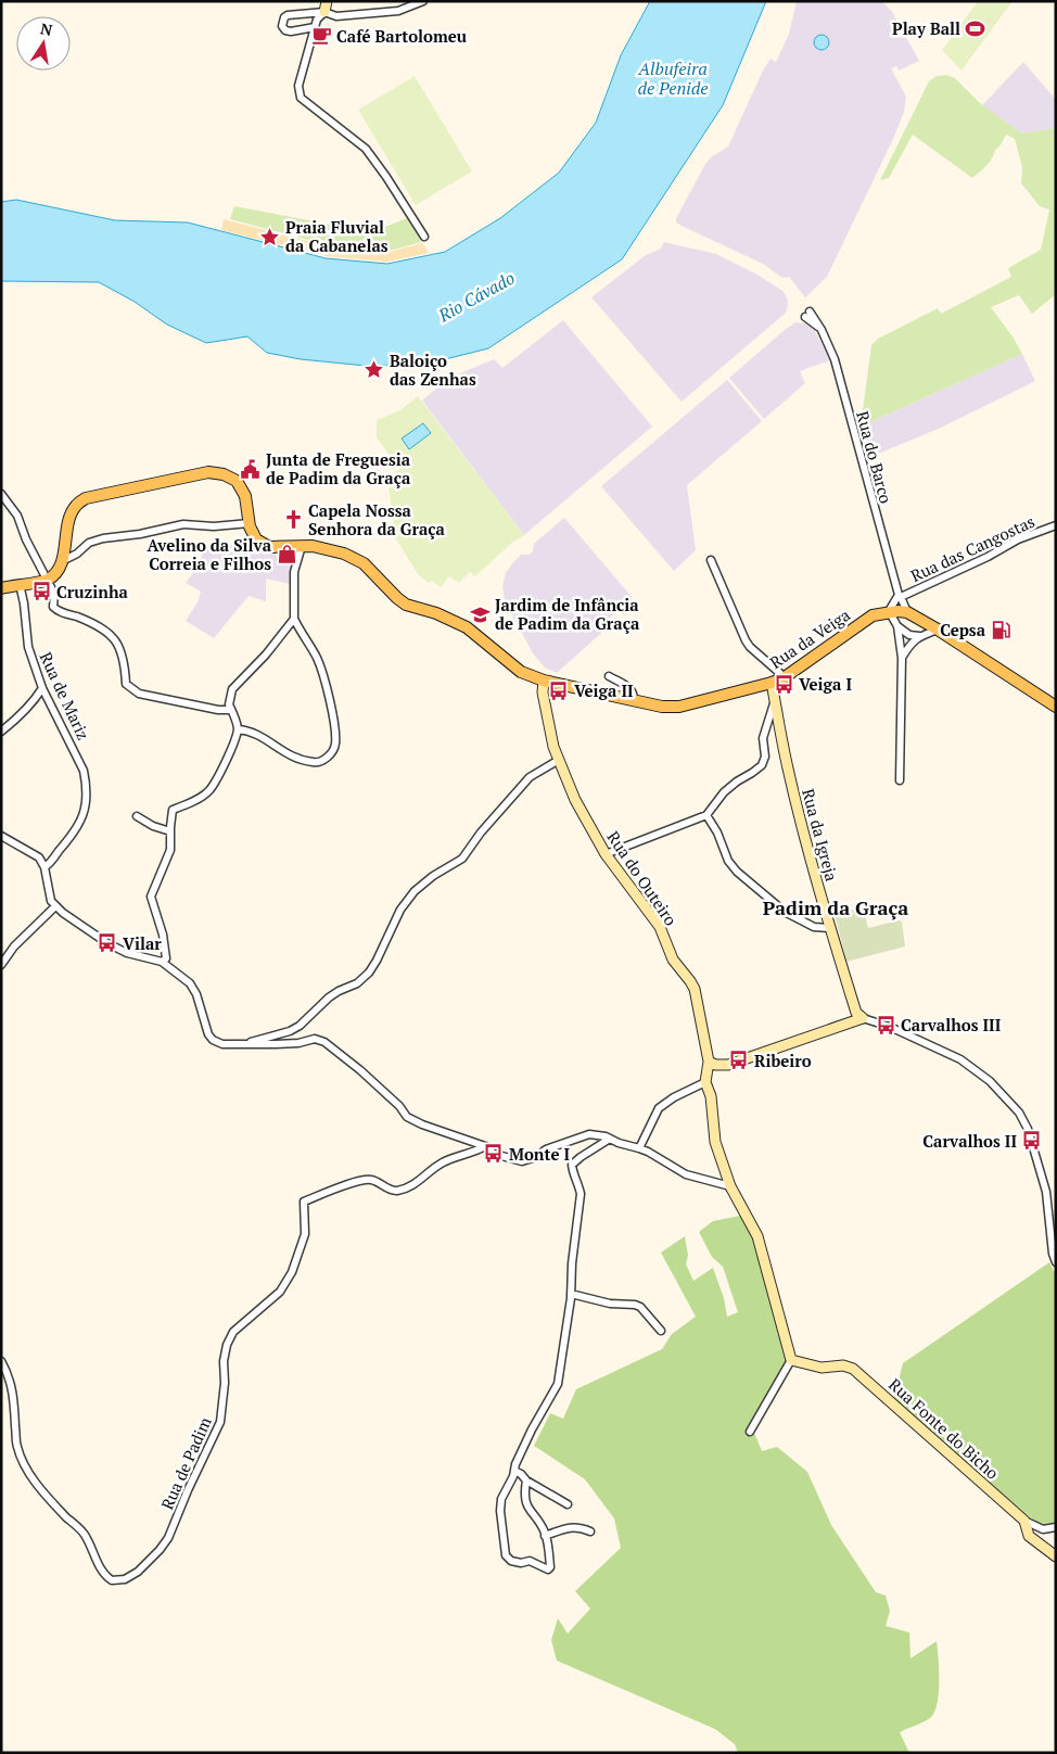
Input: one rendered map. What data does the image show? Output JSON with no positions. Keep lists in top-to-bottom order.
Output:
{
  "streets": {
    "main road": ["Rua da Veiga"],
    "street": [
      "Rua do Barco",
      "Rua das Cangostas",
      "Rua de Mariz",
      "Rua da Igreja",
      "Rua do Outeiro",
      "Rua Fonte do Bicho",
      "Rua de Padim"
    ]
  },
  "crossings": [
    ["Rua do Barco", "Rua das Cangostas"],
    ["Rua do Barco", "Rua da Veiga"],
    ["Rua da Veiga", "Rua da Igreja"],
    ["Rua da Veiga", "Rua do Outeiro"]
  ],
  "districts": ["Padim da Graça"],
  "water": ["Albufeira de Penide", "Rio Cávado"],
  "places": {
    "sports": ["Play Ball"],
    "cafe": ["Café Bartolomeu"],
    "place": ["Praia Fluvial da Cabanelas", "Baloiço das Zenhas"],
    "public building": ["Junta de Freguesia de Padim da Graça"],
    "church": ["Capela Nossa Senhora da Graça"],
    "shop": ["Avelino da Silva Correia e Filhos"],
    "bus stop": [
      "Cruzinha",
      "Veiga I",
      "Veiga II",
      "Vilar",
      "Carvalhos III",
      "Ribeiro",
      "Carvalhos II",
      "Monte I"
    ],
    "school or university": ["Jardim de Infância de Padim da Graça"],
    "fuel station": ["Cepsa"]
  },
  "north": "top"
}
